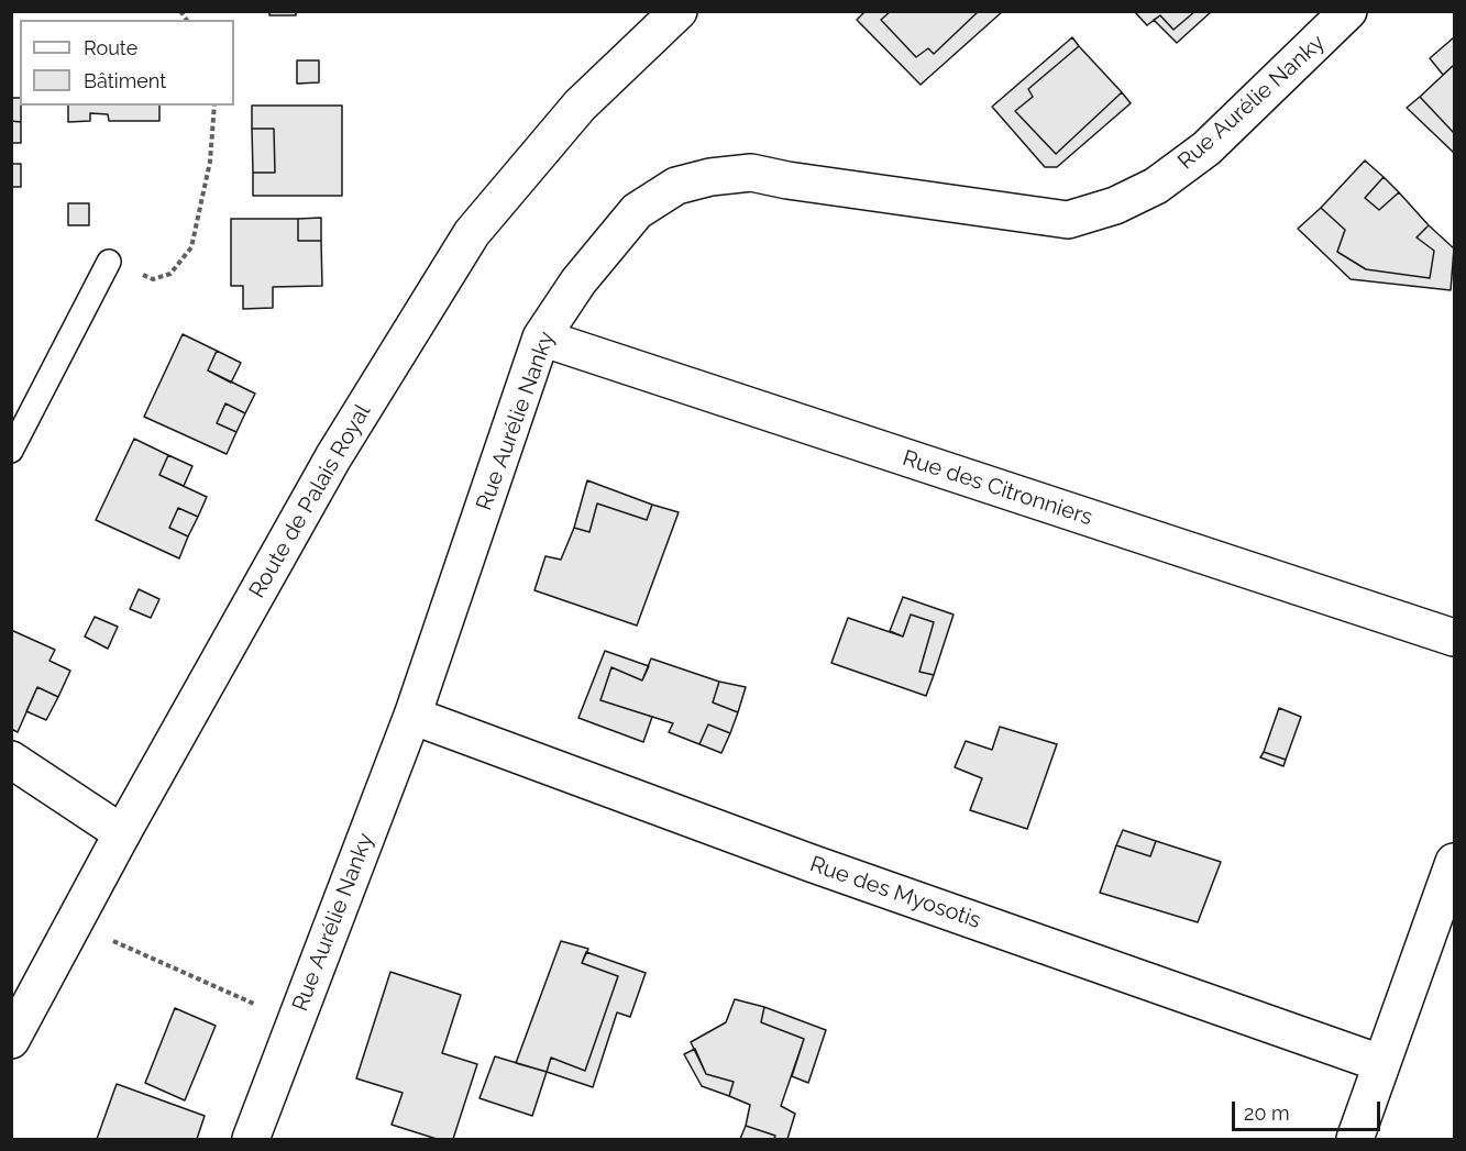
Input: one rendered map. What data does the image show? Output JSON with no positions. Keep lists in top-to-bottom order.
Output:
{
  "streets": {
    "street": [
      "Rue Aurélie Nanky",
      "Rue des Citronniers",
      "Route de Palais Royal",
      "Rue des Myosotis"
    ]
  },
  "crossings": [
    ["Rue Aurélie Nanky", "Rue des Citronniers"],
    ["Rue Aurélie Nanky", "Rue des Myosotis"]
  ],
  "legend": ["Route", "Bâtiment"],
  "scale_bar": "20 m"
}
